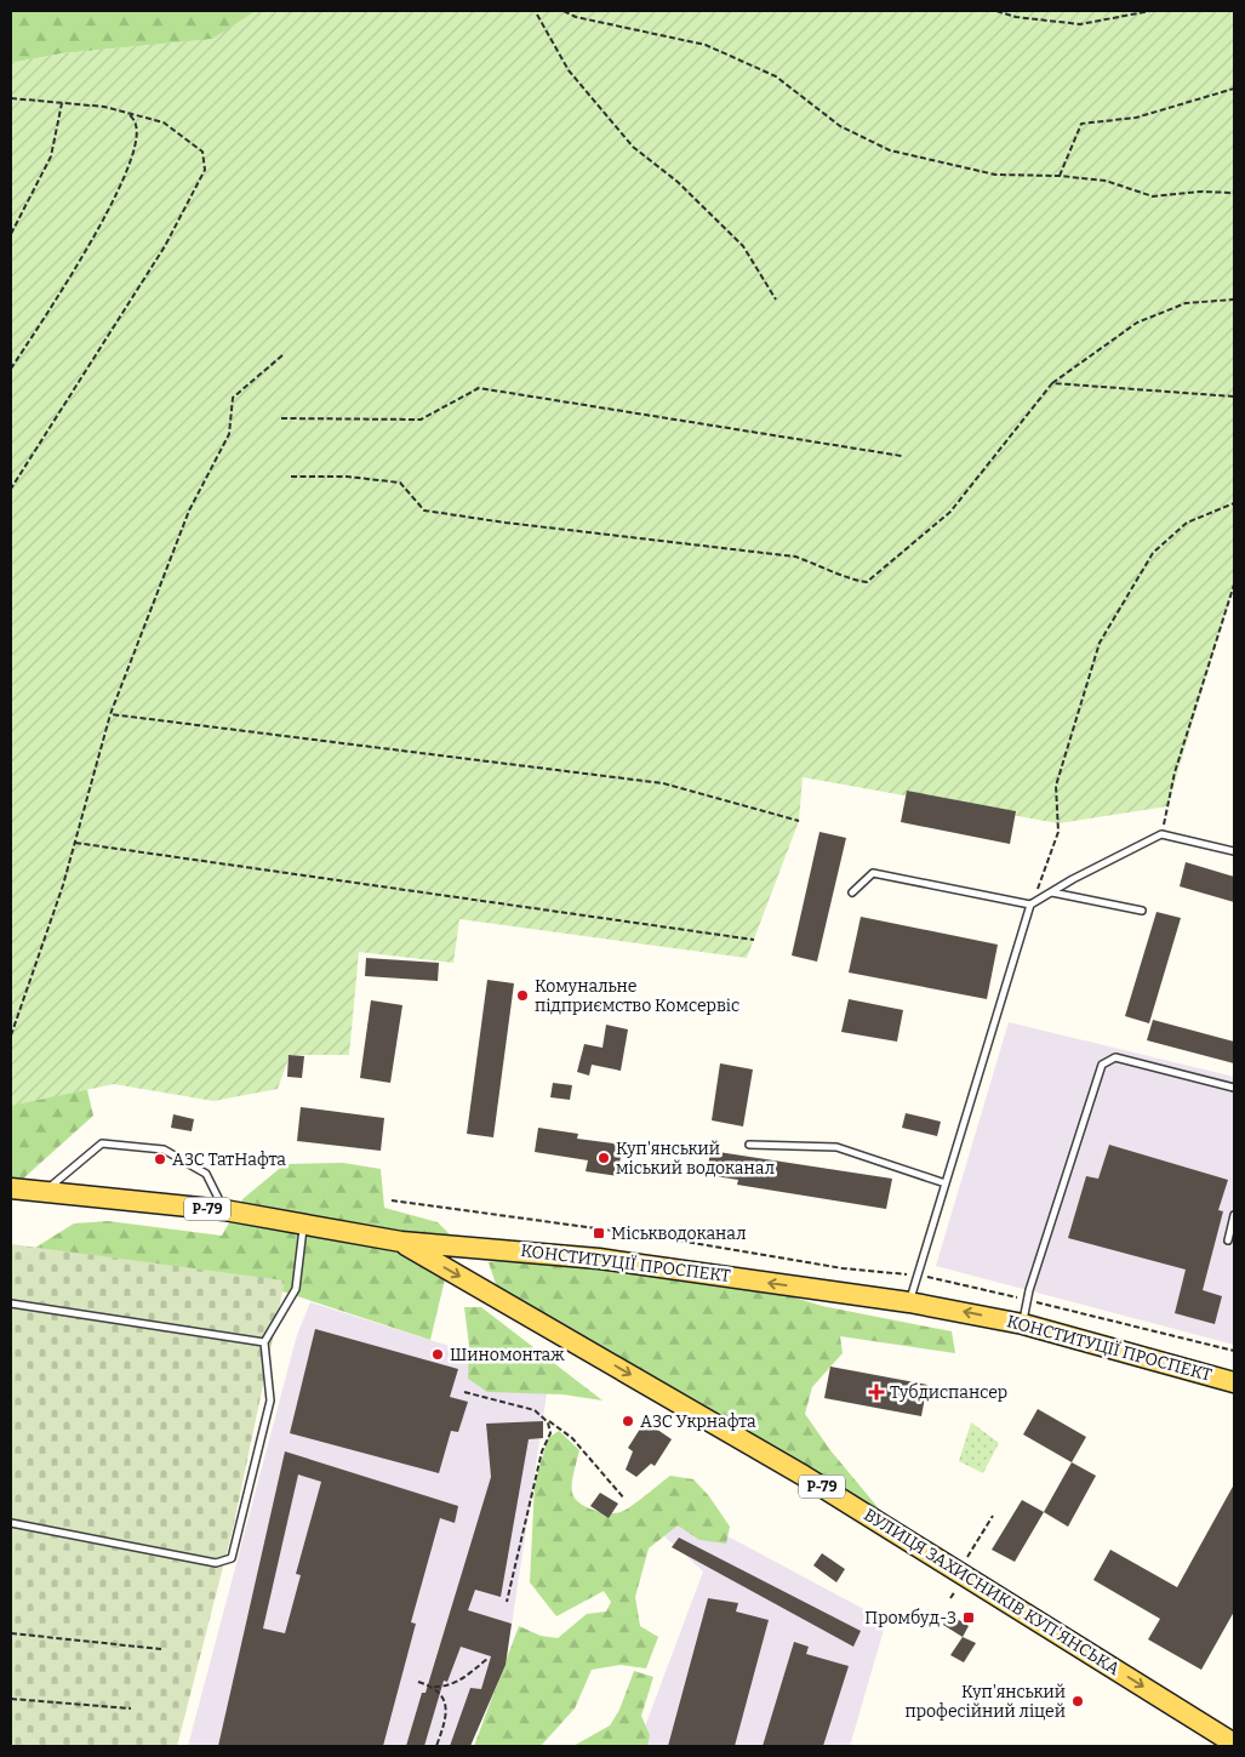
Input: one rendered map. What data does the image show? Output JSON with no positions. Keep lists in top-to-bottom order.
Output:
{
  "streets": {
    "main road": ["Р-79", "КОНСТИТУЦІЇ ПРОСПЕКТ", "ВУЛИЦЯ ЗАХИСНИКІВ КУП'ЯНСЬКА"]
  },
  "crossings": [
    ["КОНСТИТУЦІЇ ПРОСПЕКТ", "ВУЛИЦЯ ЗАХИСНИКІВ КУП'ЯНСЬКА"]
  ],
  "one_way": ["КОНСТИТУЦІЇ ПРОСПЕКТ", "ВУЛИЦЯ ЗАХИСНИКІВ КУП'ЯНСЬКА"],
  "places": {
    "other": [
      "Комунальне пiдприємство Комсервiс",
      "Куп'янський міський водоканал",
      "АЗС ТатНафта",
      "Шиномонтаж",
      "АЗС Укрнафта",
      "Куп'янський професійний ліцей"
    ],
    "transit": ["Міськводоканал", "Промбуд-3"],
    "health": ["Тубдиспансер"]
  }
}
